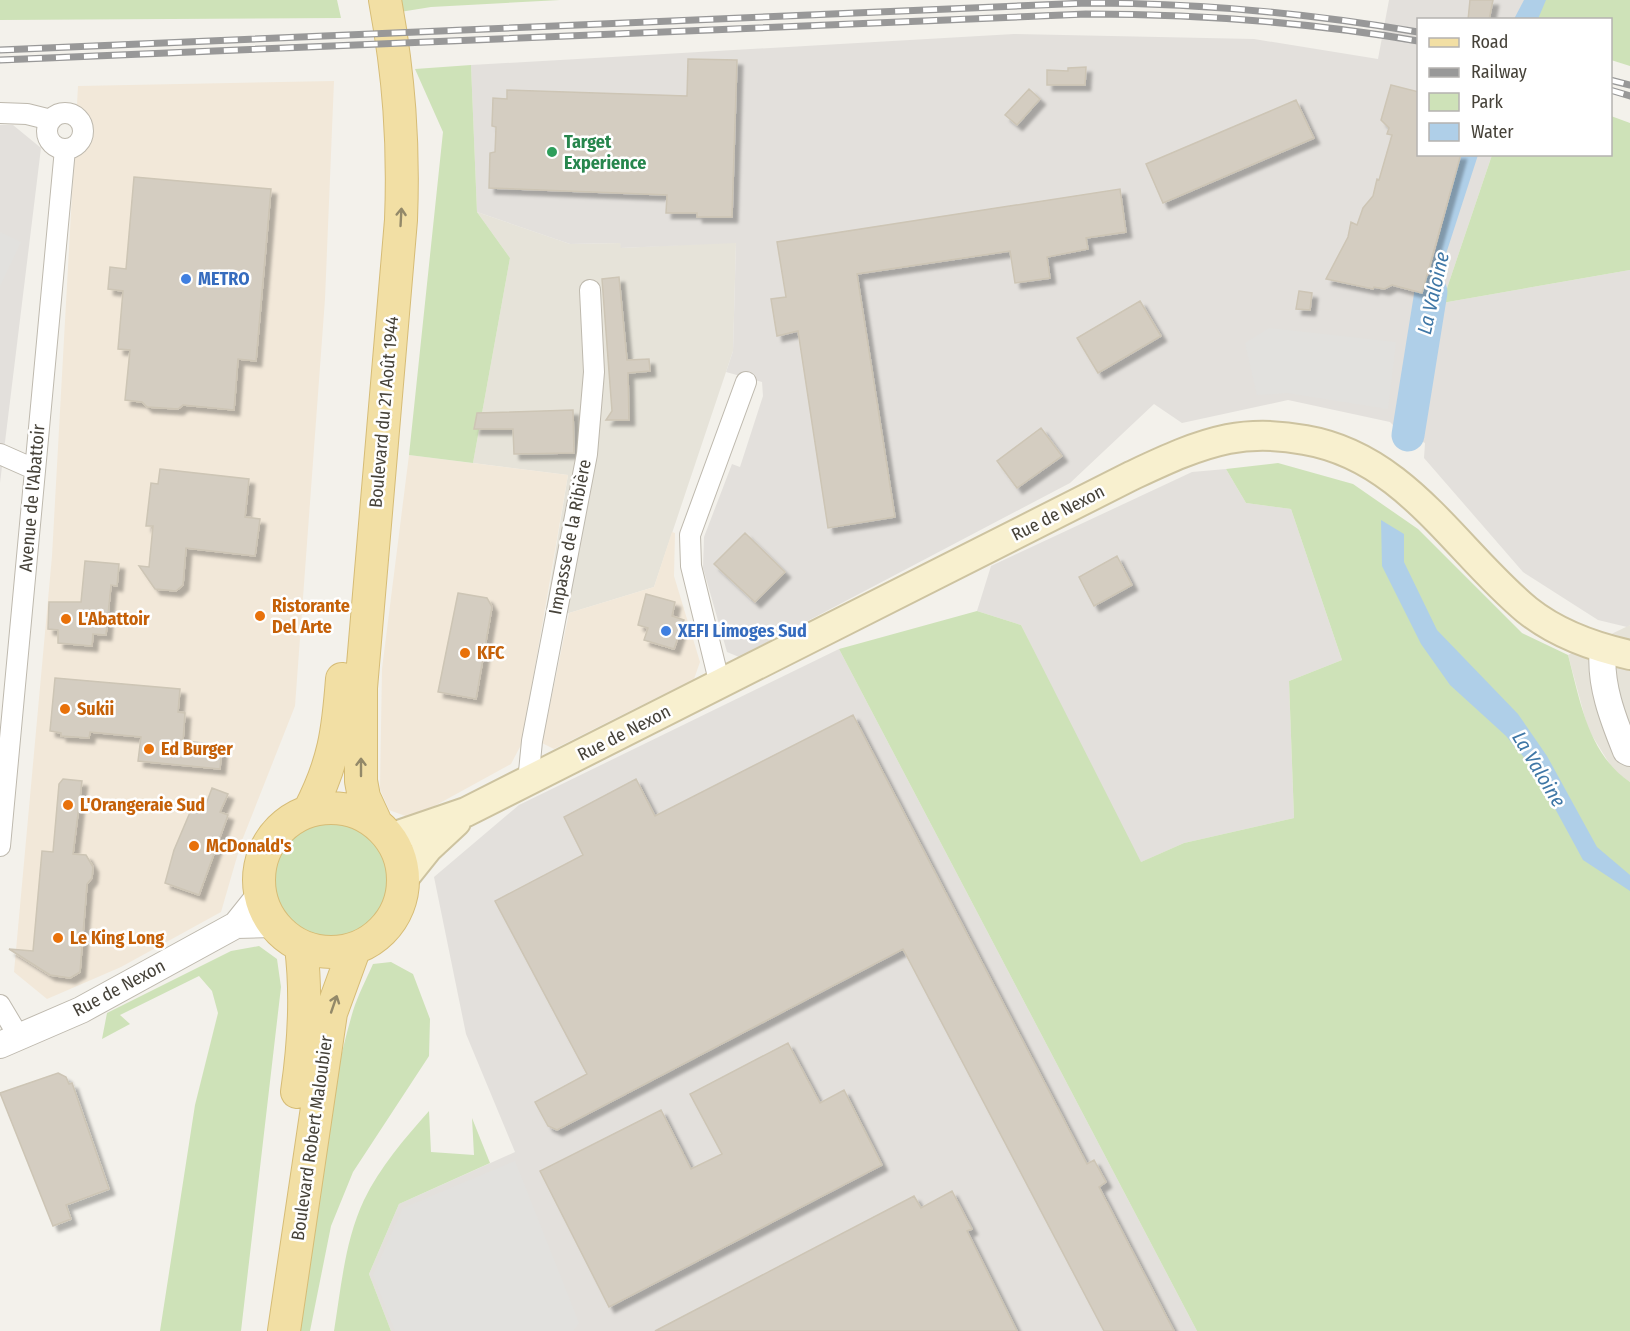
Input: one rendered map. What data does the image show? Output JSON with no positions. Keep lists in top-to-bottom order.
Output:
{
  "streets": {
    "main road": ["Boulevard du 21 Août 1944", "Rue de Nexon", "Boulevard Robert Maloubier"],
    "street": ["Avenue de l'Abattoir", "Impasse de la Ribière"]
  },
  "crossings": [
    ["Boulevard du 21 Août 1944", "Rue de Nexon"],
    ["Boulevard du 21 Août 1944", "Boulevard Robert Maloubier"],
    ["Rue de Nexon", "Impasse de la Ribière"],
    ["Rue de Nexon", "Boulevard Robert Maloubier"]
  ],
  "water": ["La Valoine"],
  "places": [
    "Target Experience",
    "METRO",
    "Ristorante Del Arte",
    "L'Abattoir",
    "XEFI Limoges Sud",
    "KFC",
    "Sukii",
    "Ed Burger",
    "L'Orangeraie Sud",
    "McDonald's",
    "Le King Long"
  ],
  "legend": [
    "Road",
    "Railway",
    "Park",
    "Water"
  ]
}
